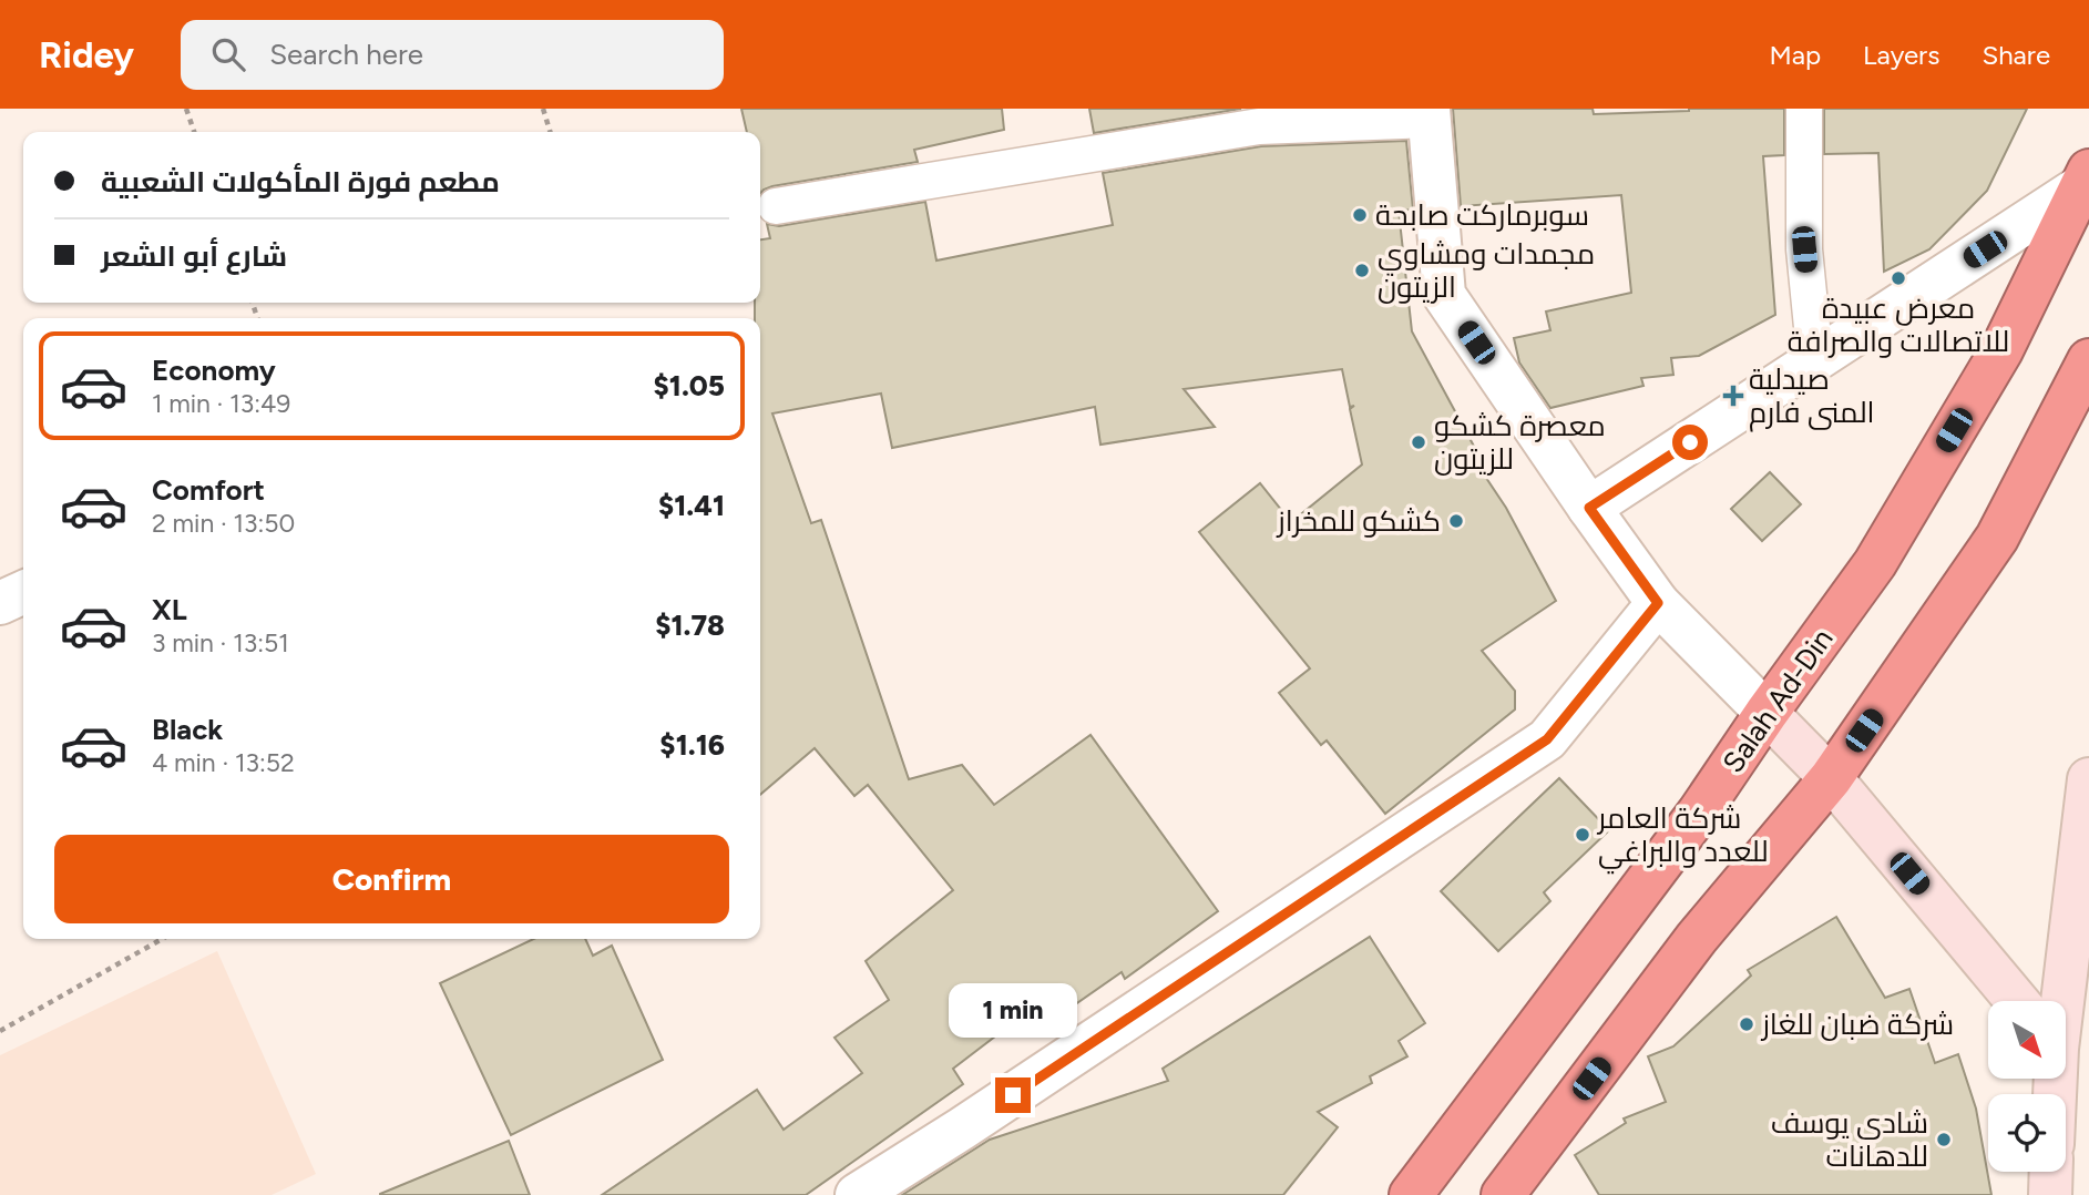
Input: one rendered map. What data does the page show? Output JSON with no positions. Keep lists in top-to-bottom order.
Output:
{
  "streets": {
    "highway": ["Salah Ad-Din"]
  },
  "places": {
    "other": [
      "سوبرماركت صابحة",
      "مجمدات ومشاوي الزيتون",
      "معرض عبيدة للاتصالات والصرافة",
      "معصرة كشكو للزيتون",
      "كشكو للمخراز",
      "شركة العامر للعدد والبراغي",
      "شركة ضبان للغاز",
      "شادي يوسف للدهانات"
    ],
    "health": ["صيدلية المنى فارم"]
  },
  "north": "bottom right",
  "page": {
    "header": "Ridey",
    "search": "Search here",
    "nav": ["Map", "Layers", "Share"],
    "banner": ["مطعم فورة المأكولات الشعبية", "شارع أبو الشعر"],
    "list": [
      {
        "name": "Economy",
        "note": "1 min · 13:49",
        "value": "$1.05"
      },
      {
        "name": "Comfort",
        "note": "2 min · 13:50",
        "value": "$1.41"
      },
      {
        "name": "XL",
        "note": "3 min · 13:51",
        "value": "$1.78"
      },
      {
        "name": "Black",
        "note": "4 min · 13:52",
        "value": "$1.16"
      }
    ],
    "buttons": "Confirm",
    "bubble": "1 min"
  }
}
